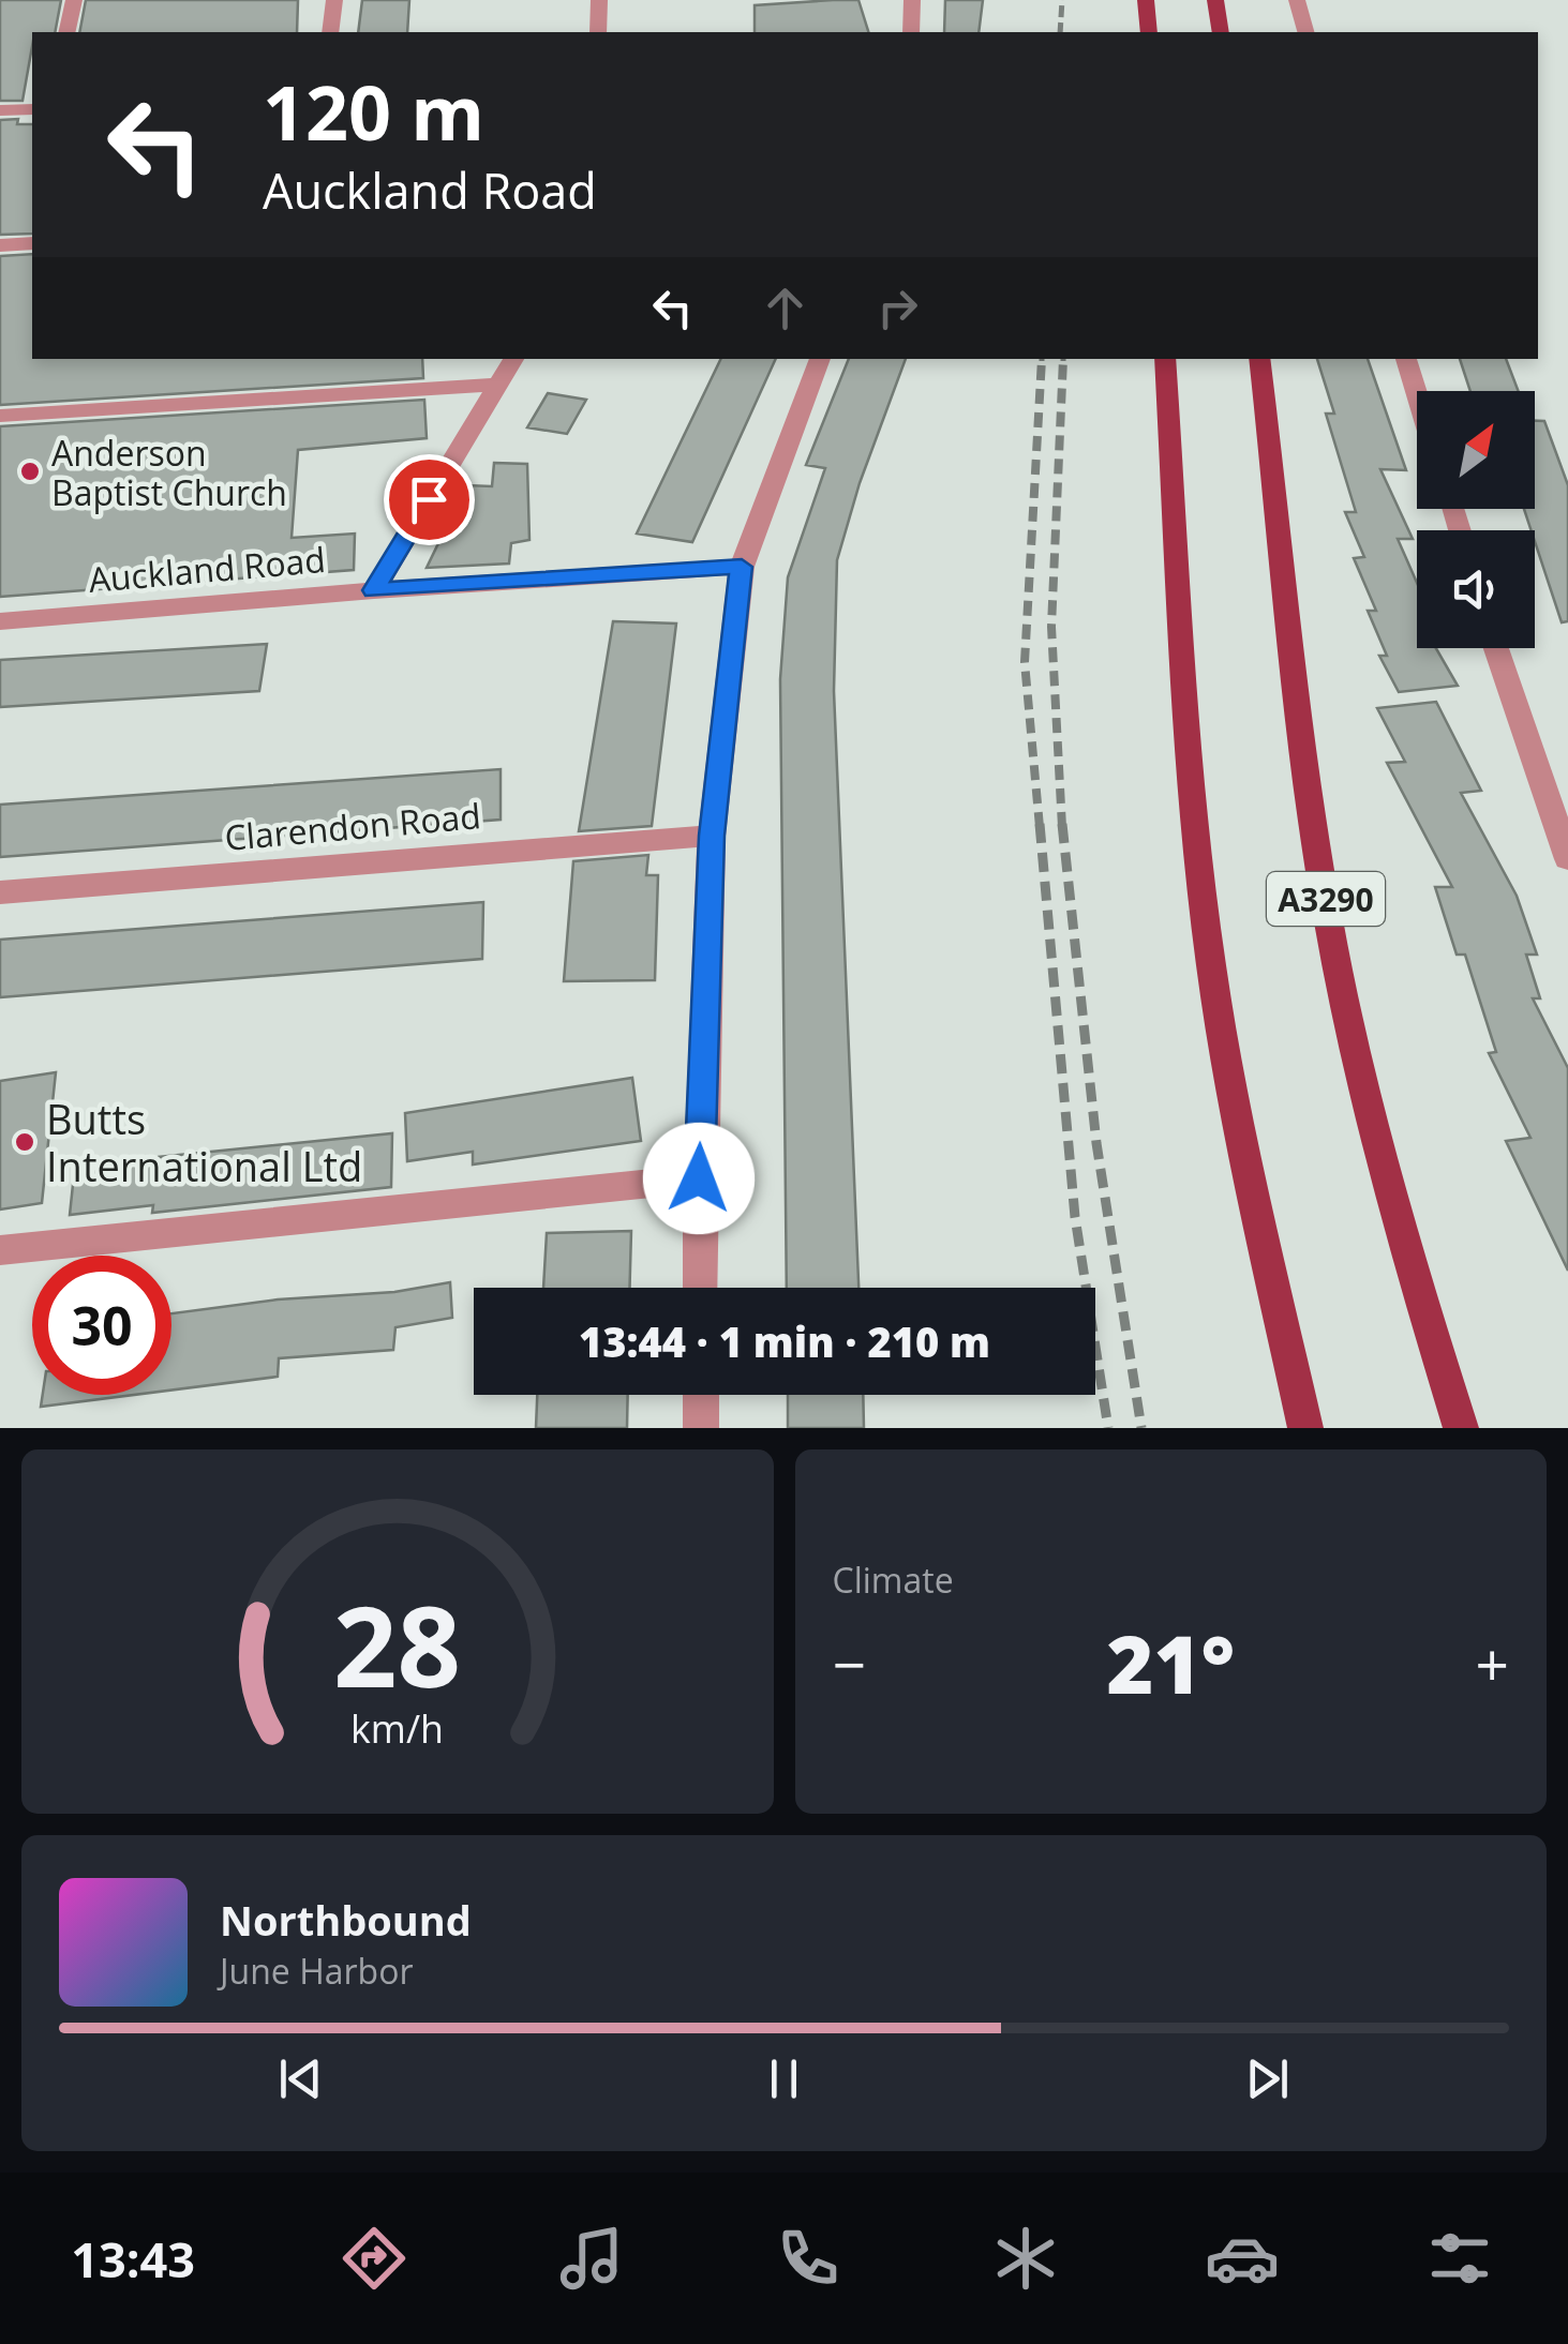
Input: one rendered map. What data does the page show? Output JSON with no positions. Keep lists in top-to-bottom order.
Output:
{
  "streets": {
    "main road": ["A3290"],
    "street": ["Auckland Road", "Clarendon Road"]
  },
  "places": ["Anderson Baptist Church", "Butts International Ltd"],
  "north": "top right",
  "page": {
    "turn": ["120 m", "Auckland Road"],
    "limit": "30",
    "trip": "13:44 · 1 min · 210 m",
    "tile": "Climate",
    "heat": ["−", "21°", "+"],
    "song": ["Northbound", "June Harbor"],
    "tabs": "13:43",
    "gauge": ["28", "km/h"]
  }
}
